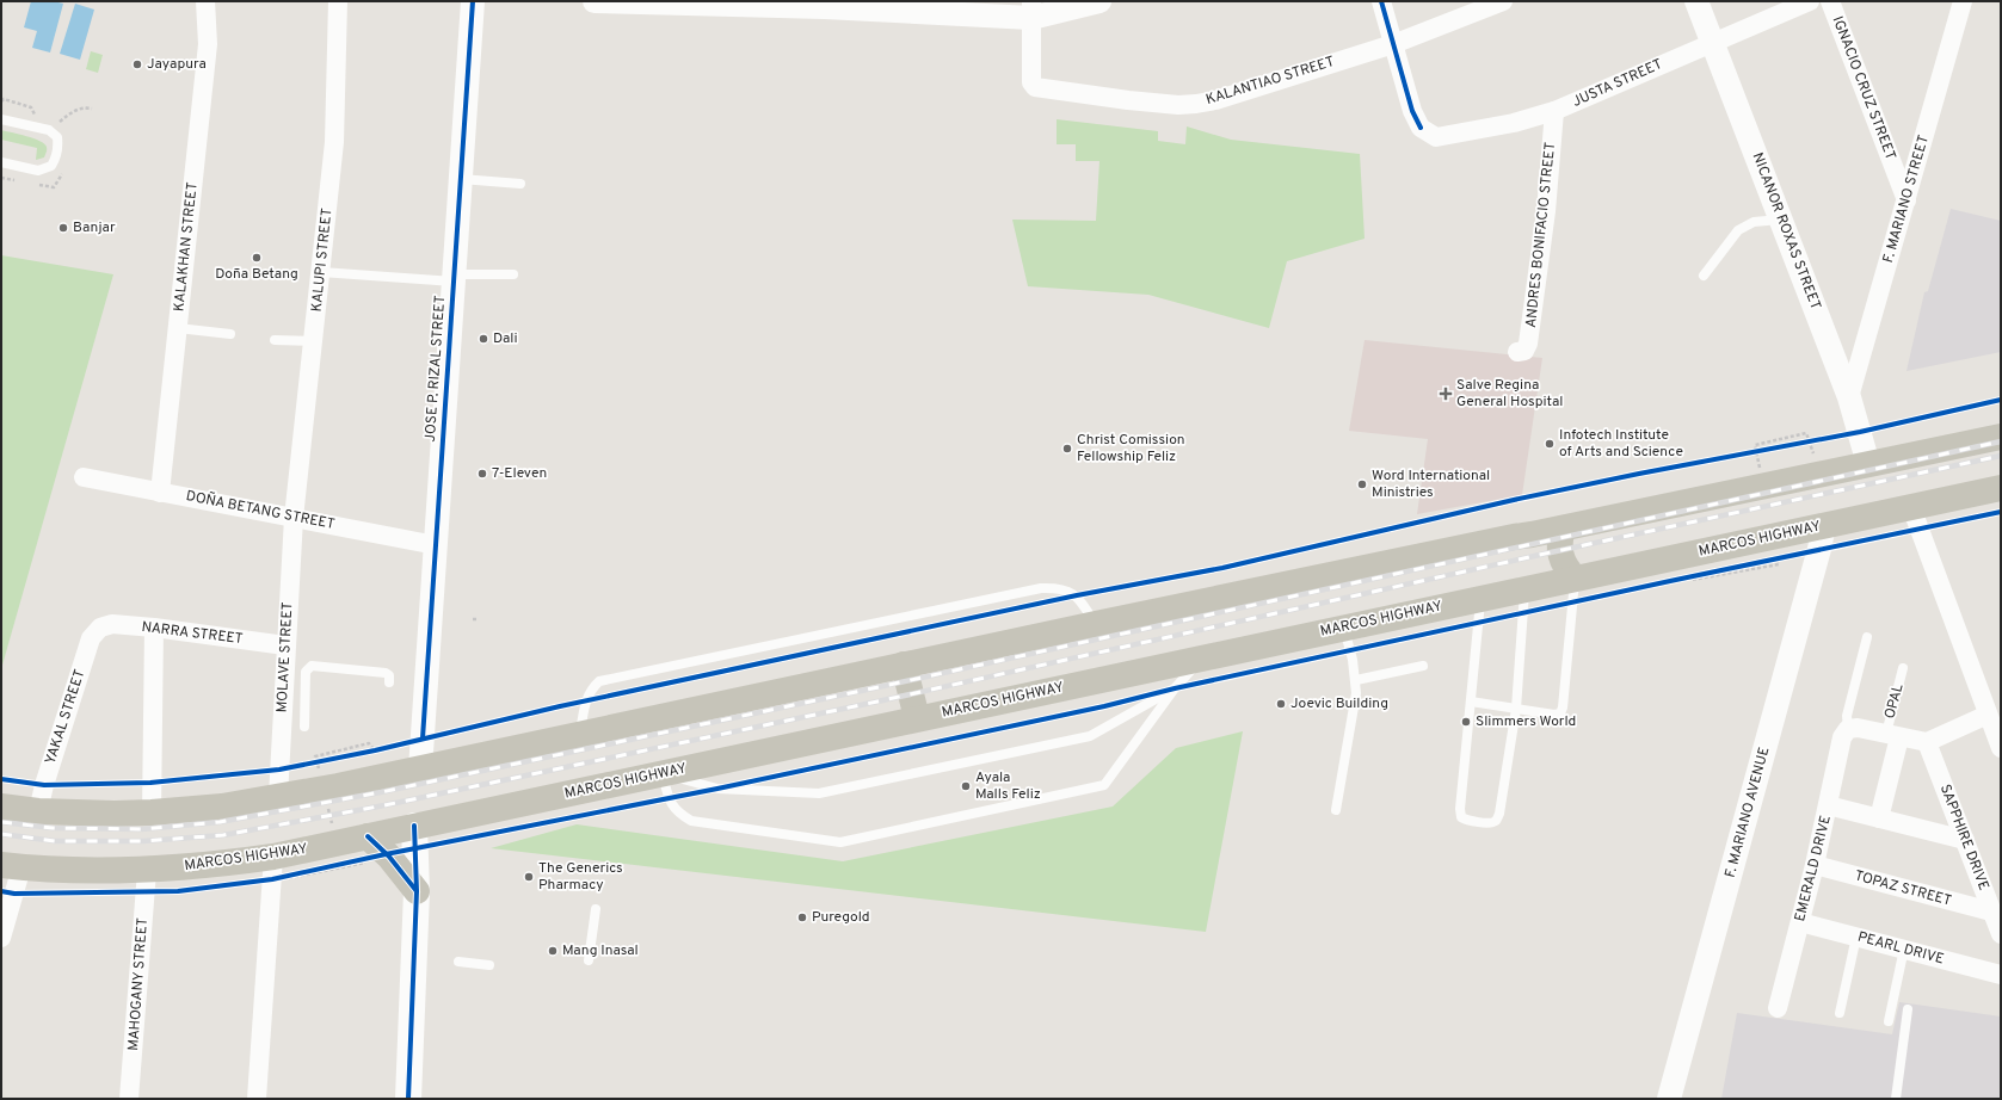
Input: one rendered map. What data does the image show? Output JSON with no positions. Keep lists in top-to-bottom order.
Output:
{
  "streets": {
    "main road": ["MARCOS HIGHWAY"],
    "street": [
      "KALANTIAO STREET",
      "JUSTA STREET",
      "IGNACIO CRUZ STREET",
      "F. MARIANO STREET",
      "NICANOR ROXAS STREET",
      "ANDRES BONIFACIO STREET",
      "KALAKHAN STREET",
      "KALUPI STREET",
      "JOSE P. RIZAL STREET",
      "DOÑA BETANG STREET",
      "NARRA STREET",
      "MOLAVE STREET",
      "YAKAL STREET",
      "F. MARIANO AVENUE",
      "SAPPHIRE DRIVE",
      "EMERALD DRIVE",
      "TOPAZ STREET",
      "PEARL DRIVE",
      "MAHOGANY STREET"
    ],
    "lane": ["OPAL"]
  },
  "crossings": [
    ["KALANTIAO STREET", "JUSTA STREET"],
    ["JUSTA STREET", "NICANOR ROXAS STREET"],
    ["JUSTA STREET", "ANDRES BONIFACIO STREET"],
    ["IGNACIO CRUZ STREET", "F. MARIANO STREET"],
    ["F. MARIANO STREET", "NICANOR ROXAS STREET"],
    ["KALAKHAN STREET", "DOÑA BETANG STREET"],
    ["KALUPI STREET", "DOÑA BETANG STREET"],
    ["KALUPI STREET", "MOLAVE STREET"],
    ["JOSE P. RIZAL STREET", "DOÑA BETANG STREET"],
    ["DOÑA BETANG STREET", "MOLAVE STREET"],
    ["MARCOS HIGHWAY", "F. MARIANO AVENUE"],
    ["MARCOS HIGHWAY", "MAHOGANY STREET"],
    ["NARRA STREET", "MOLAVE STREET"],
    ["NARRA STREET", "YAKAL STREET"],
    ["SAPPHIRE DRIVE", "TOPAZ STREET"],
    ["EMERALD DRIVE", "TOPAZ STREET"],
    ["EMERALD DRIVE", "PEARL DRIVE"]
  ],
  "places": {
    "other": [
      "Jayapura",
      "Banjar",
      "Doña Betang",
      "Dali",
      "Infotech Institute of Arts and Science",
      "Christ Comission Fellowship Feliz",
      "7-Eleven",
      "Word International Ministries",
      "Joevic Building",
      "Slimmers World",
      "Ayala Malls Feliz",
      "The Generics Pharmacy",
      "Puregold",
      "Mang Inasal"
    ],
    "health": ["Salve Regina General Hospital"]
  }
}
